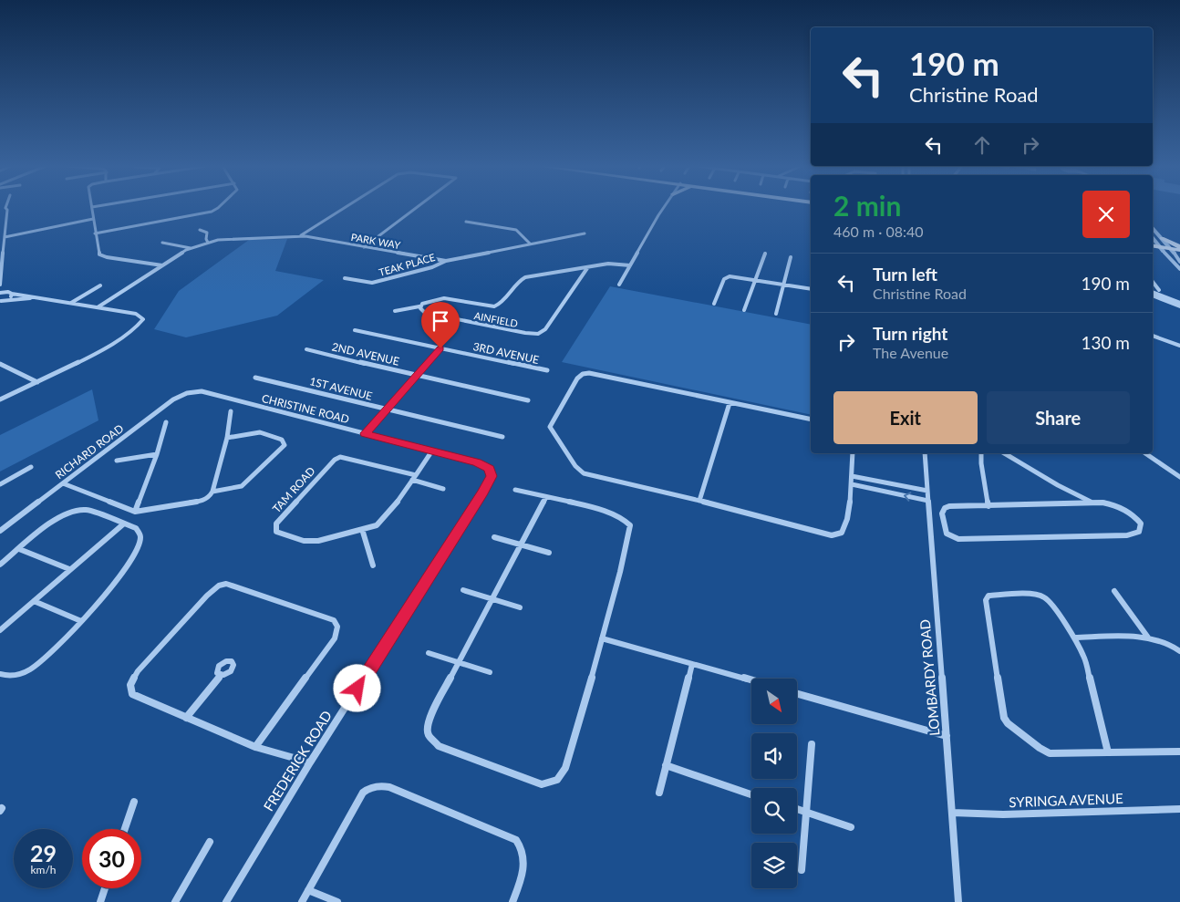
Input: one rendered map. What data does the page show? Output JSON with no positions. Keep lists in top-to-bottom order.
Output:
{
  "streets": {
    "street": [
      "PARK WAY",
      "TEAK PLACE",
      "AINFIELD",
      "3RD AVENUE",
      "2ND AVENUE",
      "1ST AVENUE",
      "CHRISTINE ROAD",
      "RICHARD ROAD",
      "TAM ROAD",
      "LOMBARDY ROAD",
      "FREDERICK ROAD",
      "SYRINGA AVENUE"
    ]
  },
  "crossings": [
    ["PARK WAY", "TEAK PLACE"],
    ["CHRISTINE ROAD", "RICHARD ROAD"],
    ["CHRISTINE ROAD", "TAM ROAD"],
    ["CHRISTINE ROAD", "FREDERICK ROAD"],
    ["LOMBARDY ROAD", "SYRINGA AVENUE"]
  ],
  "north": "bottom right",
  "page": {
    "turn": ["190 m", "Christine Road"],
    "heading": ["2 min", "460 m · 08:40"],
    "list": [
      {
        "name": "Turn left",
        "note": "Christine Road",
        "value": "190 m"
      },
      {
        "name": "Turn right",
        "note": "The Avenue",
        "value": "130 m"
      }
    ],
    "buttons": ["Exit", "Share"],
    "speed": "29 km/h",
    "limit": "30"
  }
}
